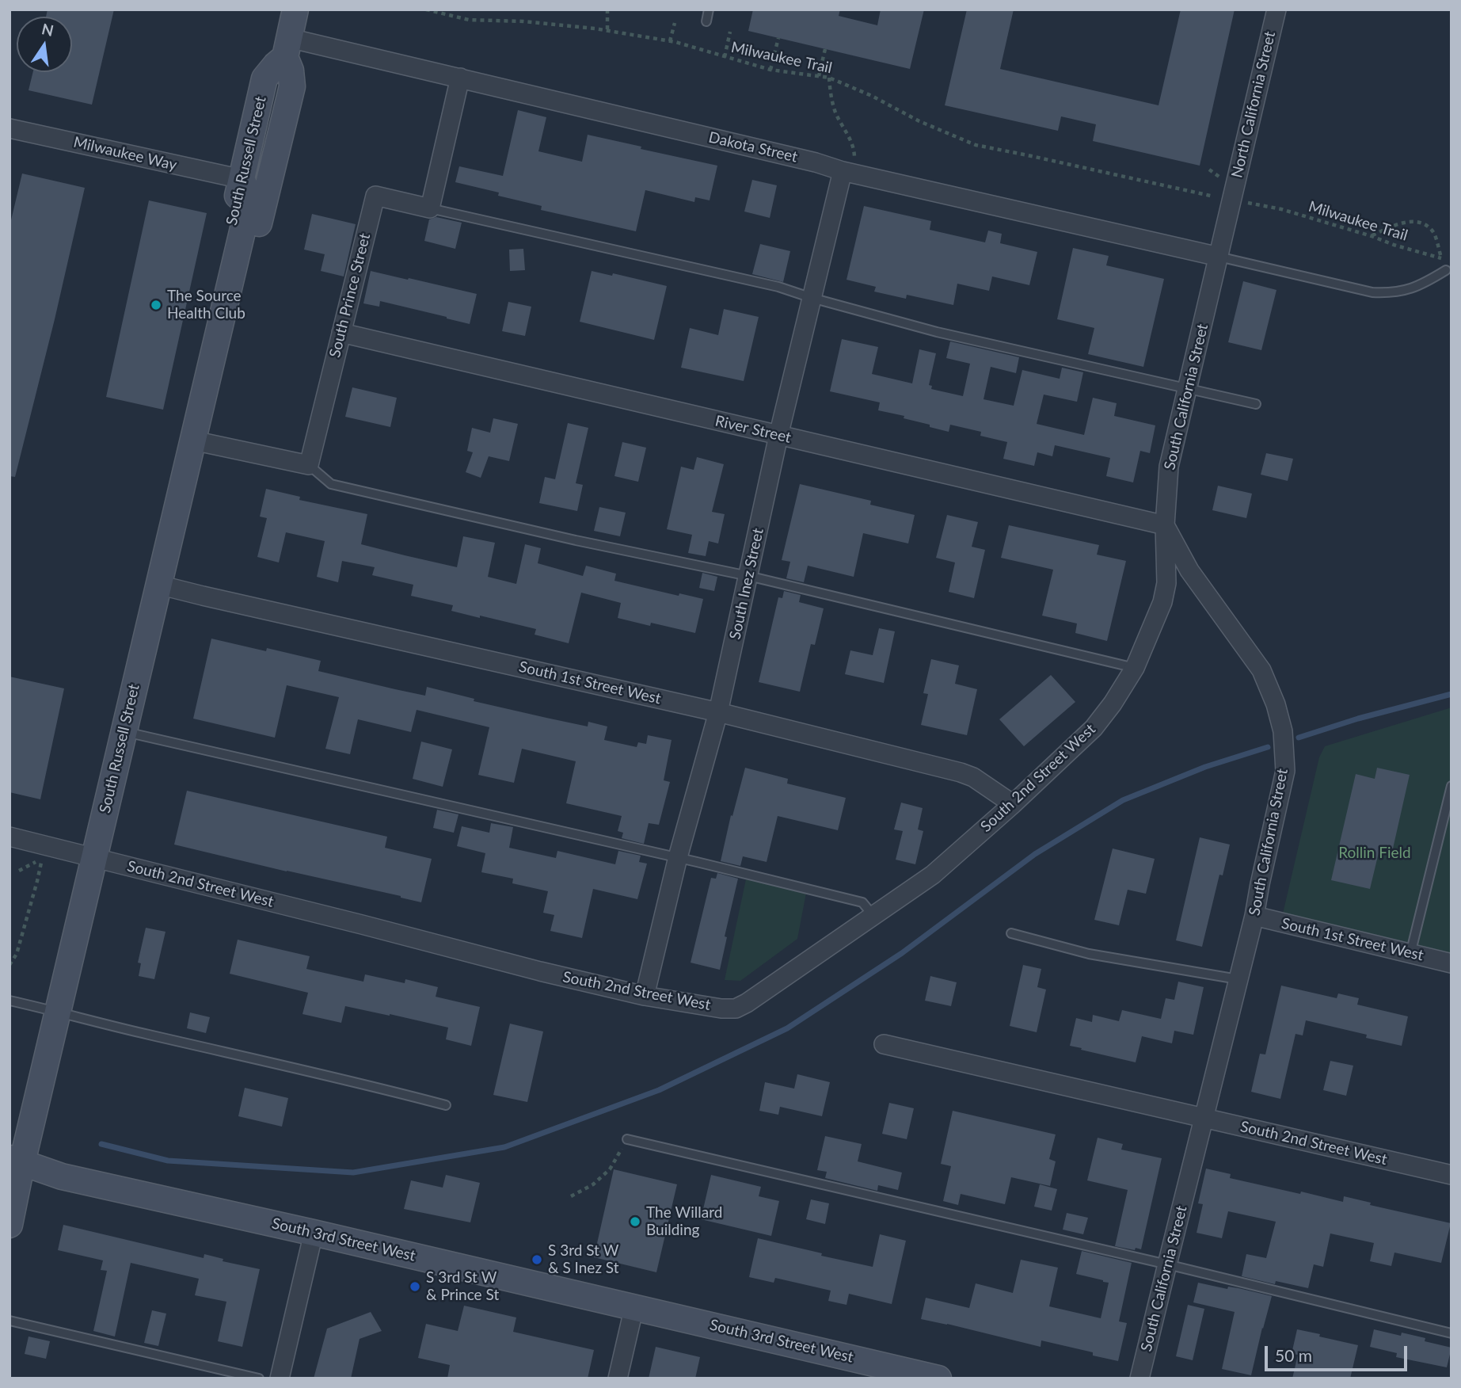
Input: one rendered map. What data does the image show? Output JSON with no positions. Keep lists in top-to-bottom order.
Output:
{
  "streets": {
    "main road": ["South Russell Street", "South 3rd Street West"],
    "street": [
      "North California Street",
      "Dakota Street",
      "Milwaukee Way",
      "South Prince Street",
      "South California Street",
      "River Street",
      "South Inez Street",
      "South 1st Street West",
      "South 2nd Street West"
    ],
    "path": ["Milwaukee Trail"]
  },
  "crossings": [
    ["Milwaukee Trail", "North California Street"],
    ["Milwaukee Trail", "South California Street"],
    ["North California Street", "South California Street"],
    ["Dakota Street", "South Russell Street"],
    ["Dakota Street", "South California Street"],
    ["Dakota Street", "South Inez Street"],
    ["Milwaukee Way", "South Russell Street"],
    ["South Russell Street", "South 1st Street West"],
    ["South Russell Street", "South 2nd Street West"],
    ["South Russell Street", "South 3rd Street West"],
    ["South Prince Street", "River Street"],
    ["South California Street", "River Street"],
    ["South California Street", "South 1st Street West"],
    ["South California Street", "South 2nd Street West"],
    ["River Street", "South Inez Street"],
    ["River Street", "South 2nd Street West"],
    ["South Inez Street", "South 1st Street West"],
    ["South Inez Street", "South 2nd Street West"],
    ["South 1st Street West", "South 2nd Street West"]
  ],
  "parks": ["Rollin Field"],
  "places": [
    "The Source Health Club",
    "The Willard Building",
    "S 3rd St W & S Inez St",
    "S 3rd St W & Prince St"
  ],
  "scale_bar": "50 m",
  "north": "top"
}
